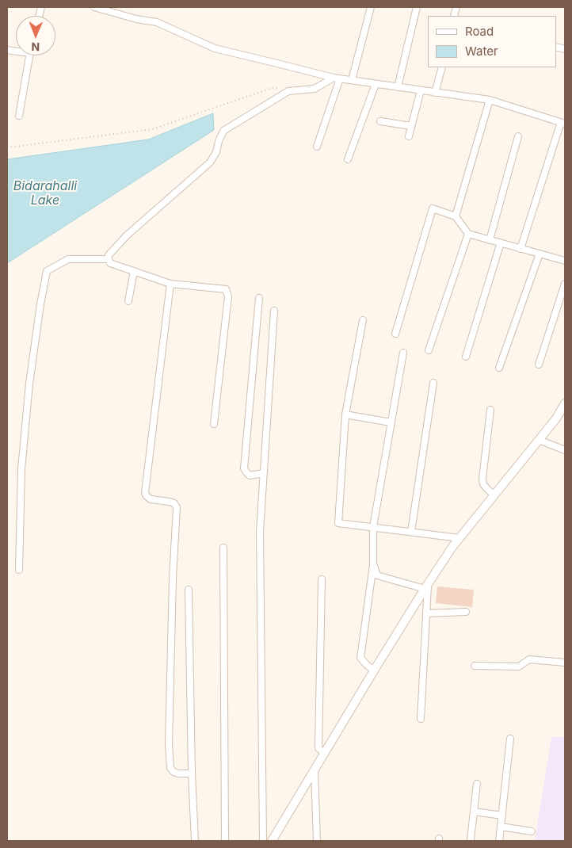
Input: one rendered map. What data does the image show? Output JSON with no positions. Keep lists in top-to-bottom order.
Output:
{
  "water": ["Bidarahalli Lake"],
  "legend": ["Road", "Water"],
  "north": "bottom"
}
